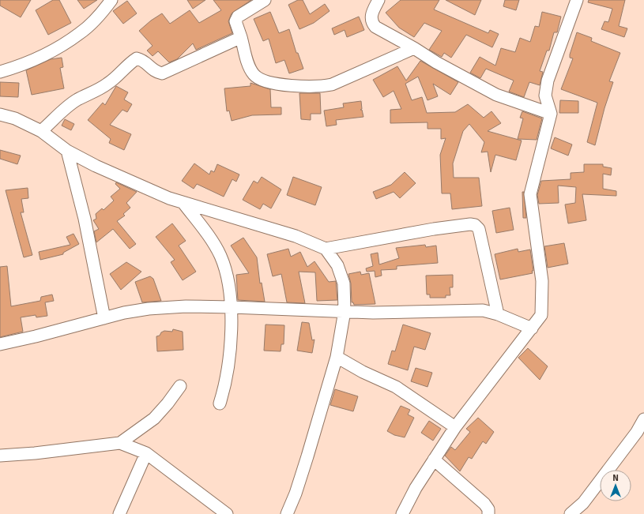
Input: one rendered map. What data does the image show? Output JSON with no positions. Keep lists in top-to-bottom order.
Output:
{
  "north": "top"
}
